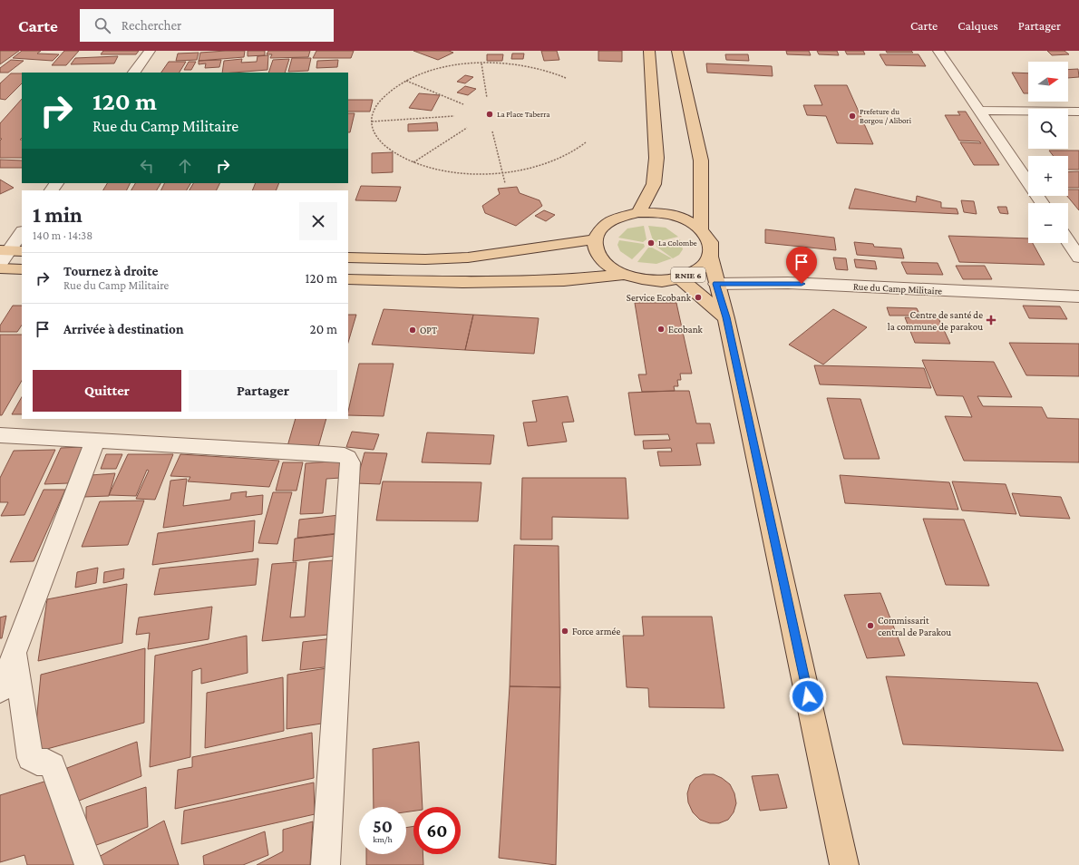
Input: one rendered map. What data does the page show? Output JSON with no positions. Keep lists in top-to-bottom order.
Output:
{
  "streets": {
    "main road": ["RNIE 6"],
    "street": ["Rue du Camp Militaire"]
  },
  "crossings": [
    ["RNIE 6", "Rue du Camp Militaire"]
  ],
  "places": {
    "other": [
      "La Place Taberra",
      "Prefeture du Borgou / Alibori",
      "La Colombe",
      "Service Ecobank",
      "Ecobank",
      "OPT",
      "Commissarit central de Parakou",
      "Force armée"
    ],
    "health": ["Centre de santé de la commune de parakou"]
  },
  "north": "right",
  "page": {
    "header": "Carte",
    "search": "Rechercher",
    "nav": ["Carte", "Calques", "Partager"],
    "map_buttons": ["+", "−"],
    "turn": ["120 m", "Rue du Camp Militaire"],
    "heading": ["1 min", "140 m · 14:38"],
    "list": [
      {
        "name": "Tournez à droite",
        "note": "Rue du Camp Militaire",
        "value": "120 m"
      },
      {
        "name": "Arrivée à destination",
        "value": "20 m"
      }
    ],
    "buttons": ["Quitter", "Partager"],
    "speed": "50 km/h",
    "limit": "60"
  }
}
